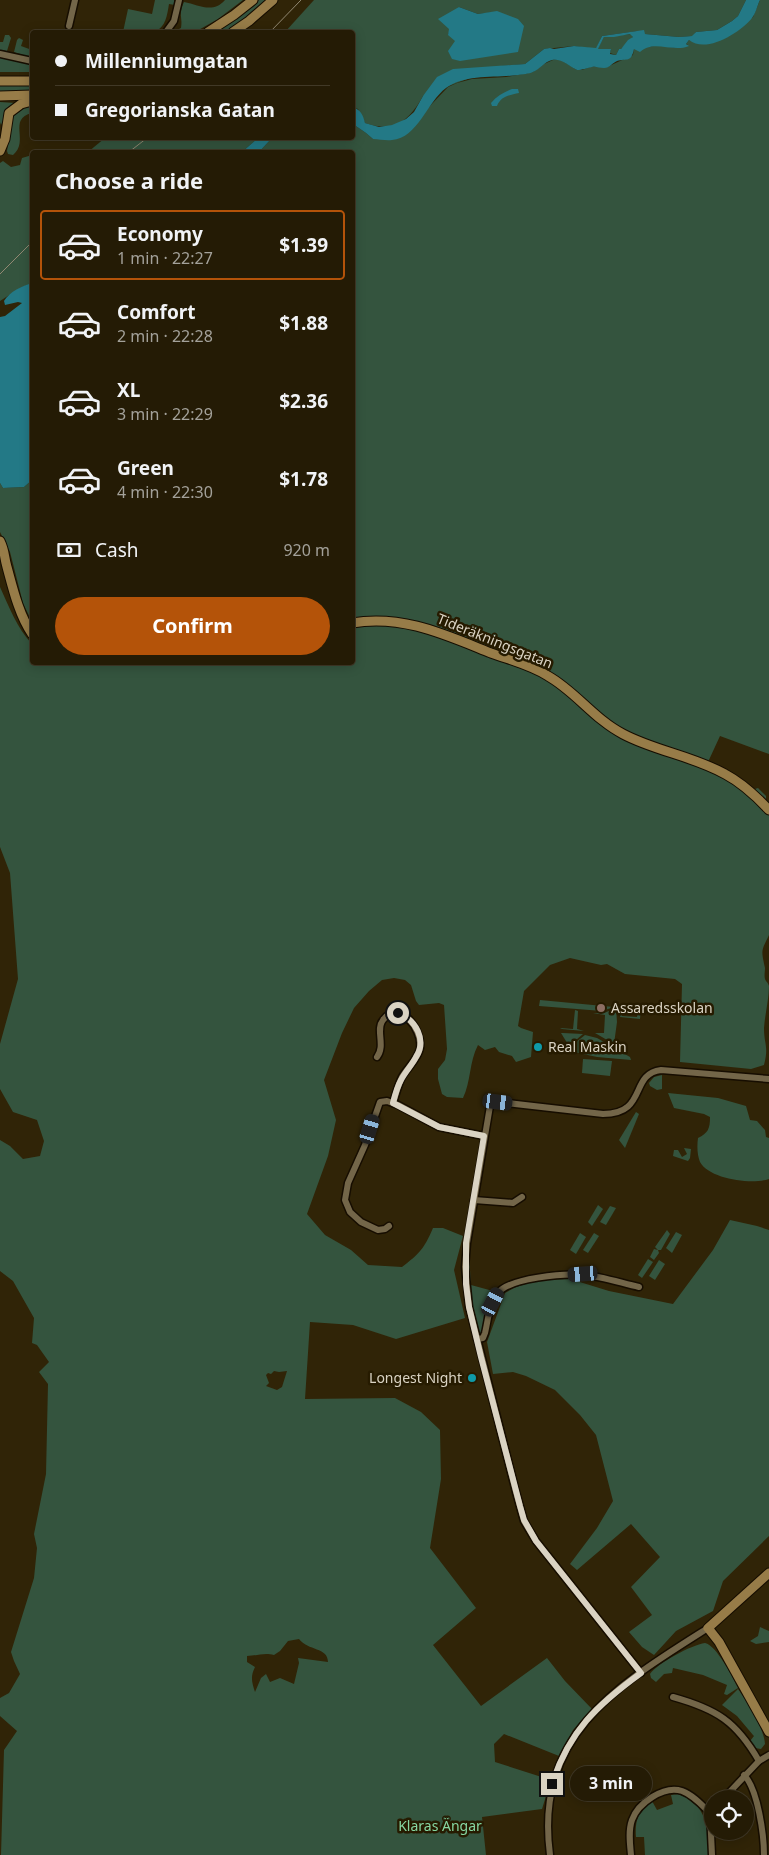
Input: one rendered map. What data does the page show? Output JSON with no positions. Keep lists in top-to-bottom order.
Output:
{
  "streets": {
    "street": ["Tideräkningsgatan"]
  },
  "parks": ["Klaras Ängar"],
  "places": ["Assaredsskolan", "Real Maskin", "Longest Night"],
  "page": {
    "banner": ["Millenniumgatan", "Gregorianska Gatan"],
    "heading": "Choose a ride",
    "list": [
      {
        "name": "Economy",
        "note": "1 min · 22:27",
        "value": "$1.39"
      },
      {
        "name": "Comfort",
        "note": "2 min · 22:28",
        "value": "$1.88"
      },
      {
        "name": "XL",
        "note": "3 min · 22:29",
        "value": "$2.36"
      },
      {
        "name": "Green",
        "note": "4 min · 22:30",
        "value": "$1.78"
      }
    ],
    "pay": ["Cash", "920 m"],
    "buttons": "Confirm",
    "bubble": "3 min"
  }
}
